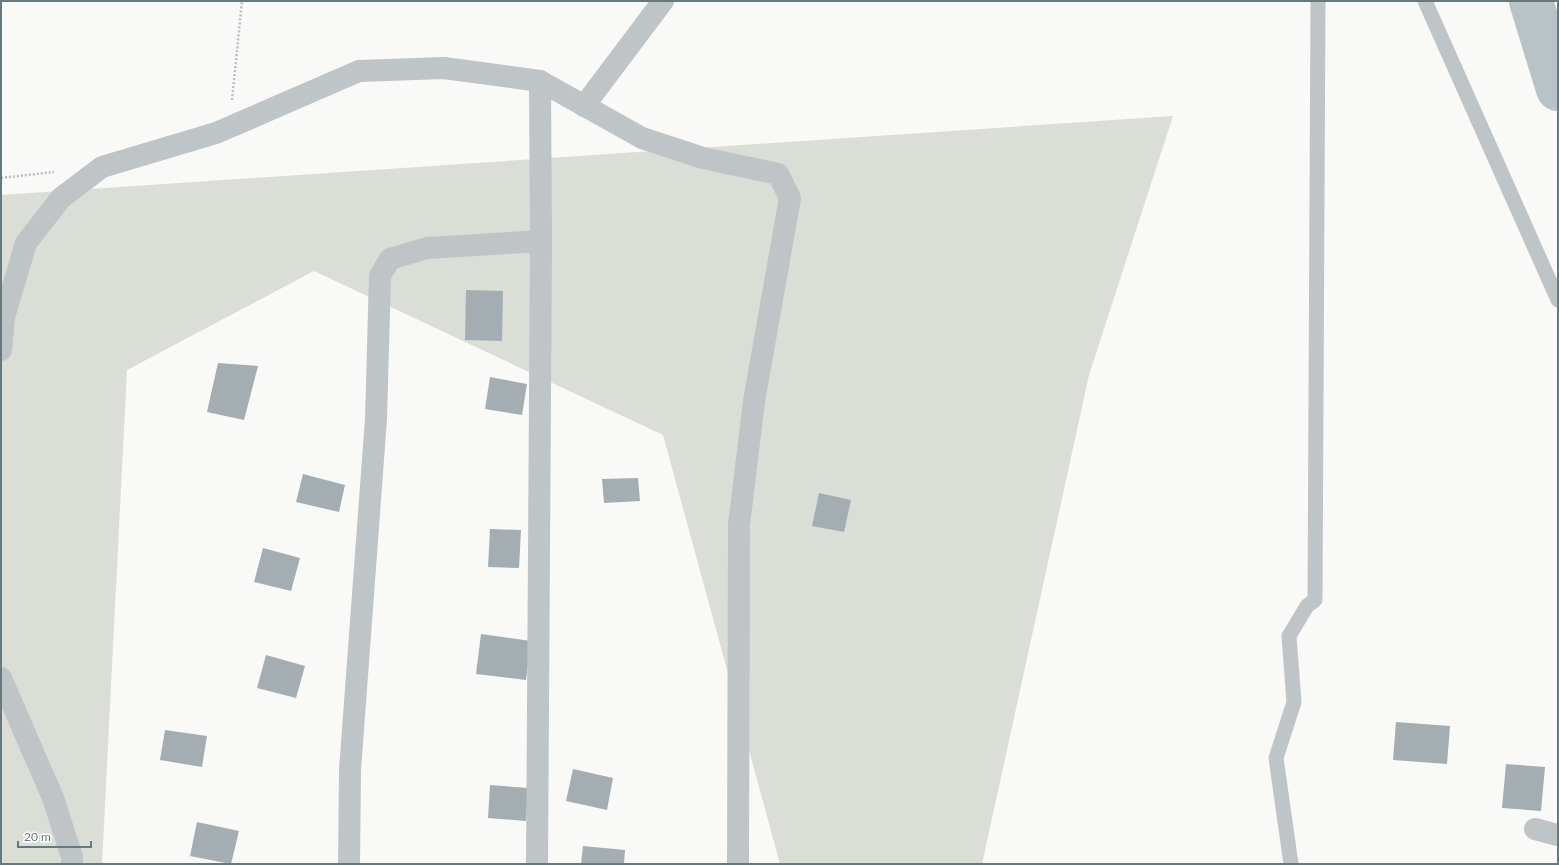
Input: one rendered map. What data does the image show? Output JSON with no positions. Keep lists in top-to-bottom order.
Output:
{
  "scale_bar": "20 m"
}
